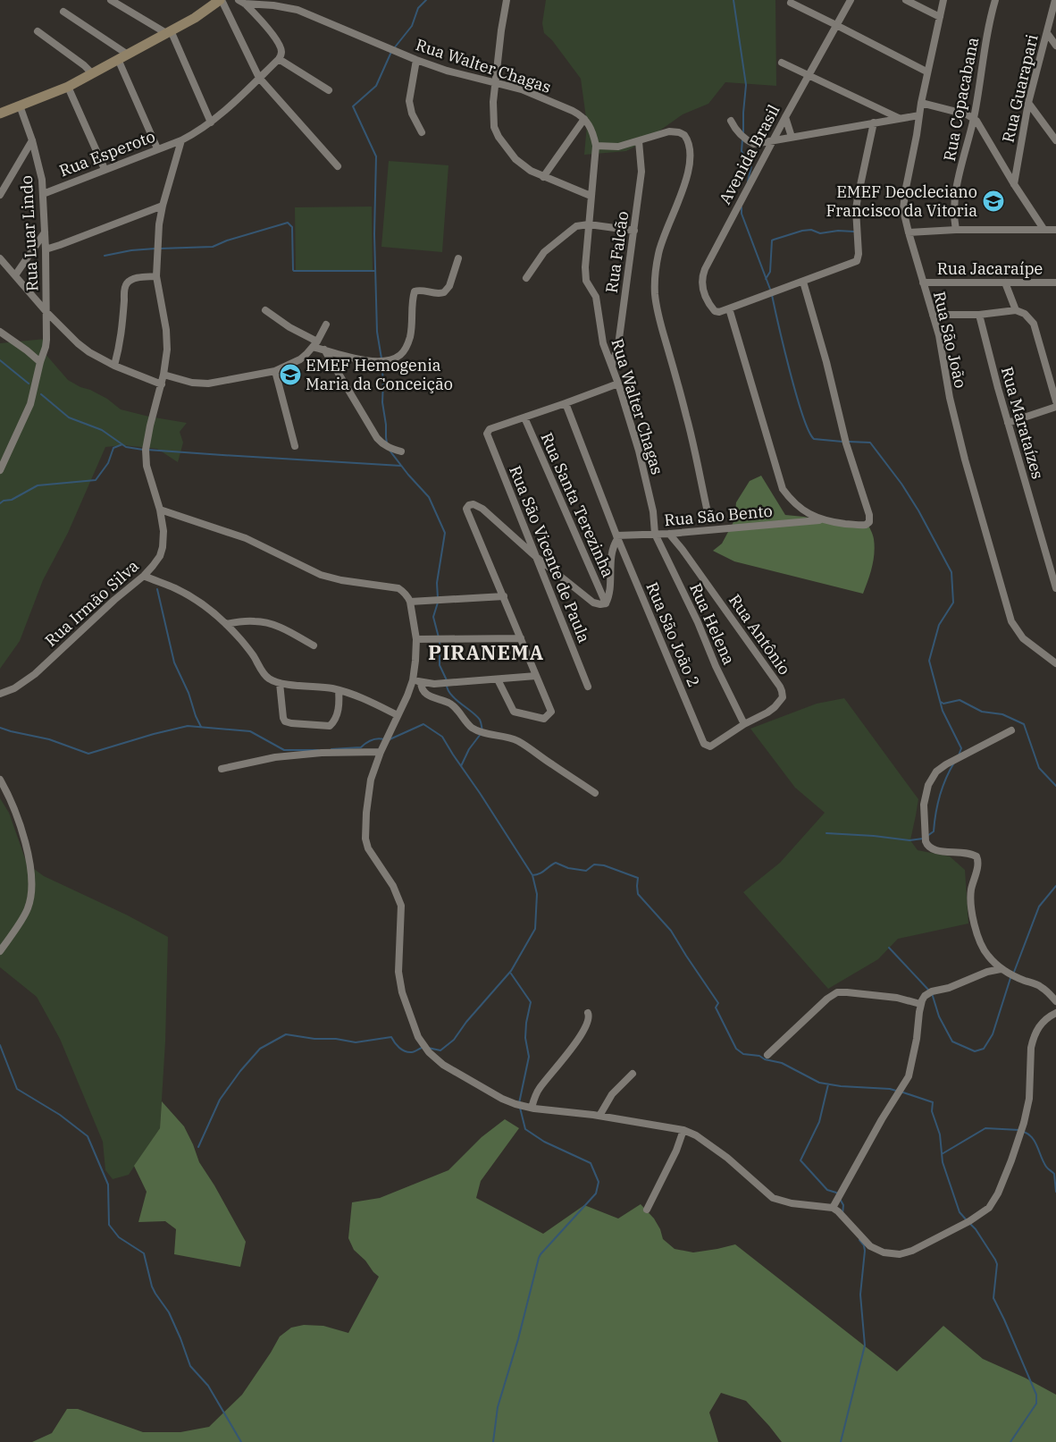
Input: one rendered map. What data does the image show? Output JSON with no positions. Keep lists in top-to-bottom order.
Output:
{
  "streets": {
    "street": [
      "Rua Walter Chagas",
      "Rua Guarapari",
      "Rua Copacabana",
      "Rua Esperoto",
      "Avenida Brasil",
      "Rua Luar Lindo",
      "Rua Falcão",
      "Rua Jacaraípe",
      "Rua São João",
      "Rua Marataízes",
      "Rua Santa Terezinha",
      "Rua São Bento",
      "Rua São Vicente de Paula",
      "Rua Irmão Silva",
      "Rua Helena",
      "Rua São João 2",
      "Rua Antônio"
    ]
  },
  "crossings": [
    ["Rua Walter Chagas", "Rua Falcão"],
    ["Rua Walter Chagas", "Rua São Bento"],
    ["Rua Walter Chagas", "Rua Helena"],
    ["Rua Esperoto", "Rua Luar Lindo"],
    ["Rua Esperoto", "Rua Irmão Silva"],
    ["Avenida Brasil", "Rua São Bento"],
    ["Rua Jacaraípe", "Rua São João"],
    ["Rua Santa Terezinha", "Rua São Vicente de Paula"],
    ["Rua São Bento", "Rua Helena"],
    ["Rua São Bento", "Rua São João 2"],
    ["Rua São Bento", "Rua Antônio"],
    ["Rua Helena", "Rua Antônio"],
    ["Rua São João 2", "Rua Antônio"]
  ],
  "districts": ["PIRANEMA"],
  "places": {
    "school or university": ["EMEF Deocleciano Francisco da Vitoria", "EMEF Hemogenia Maria da Conceição"]
  }
}
